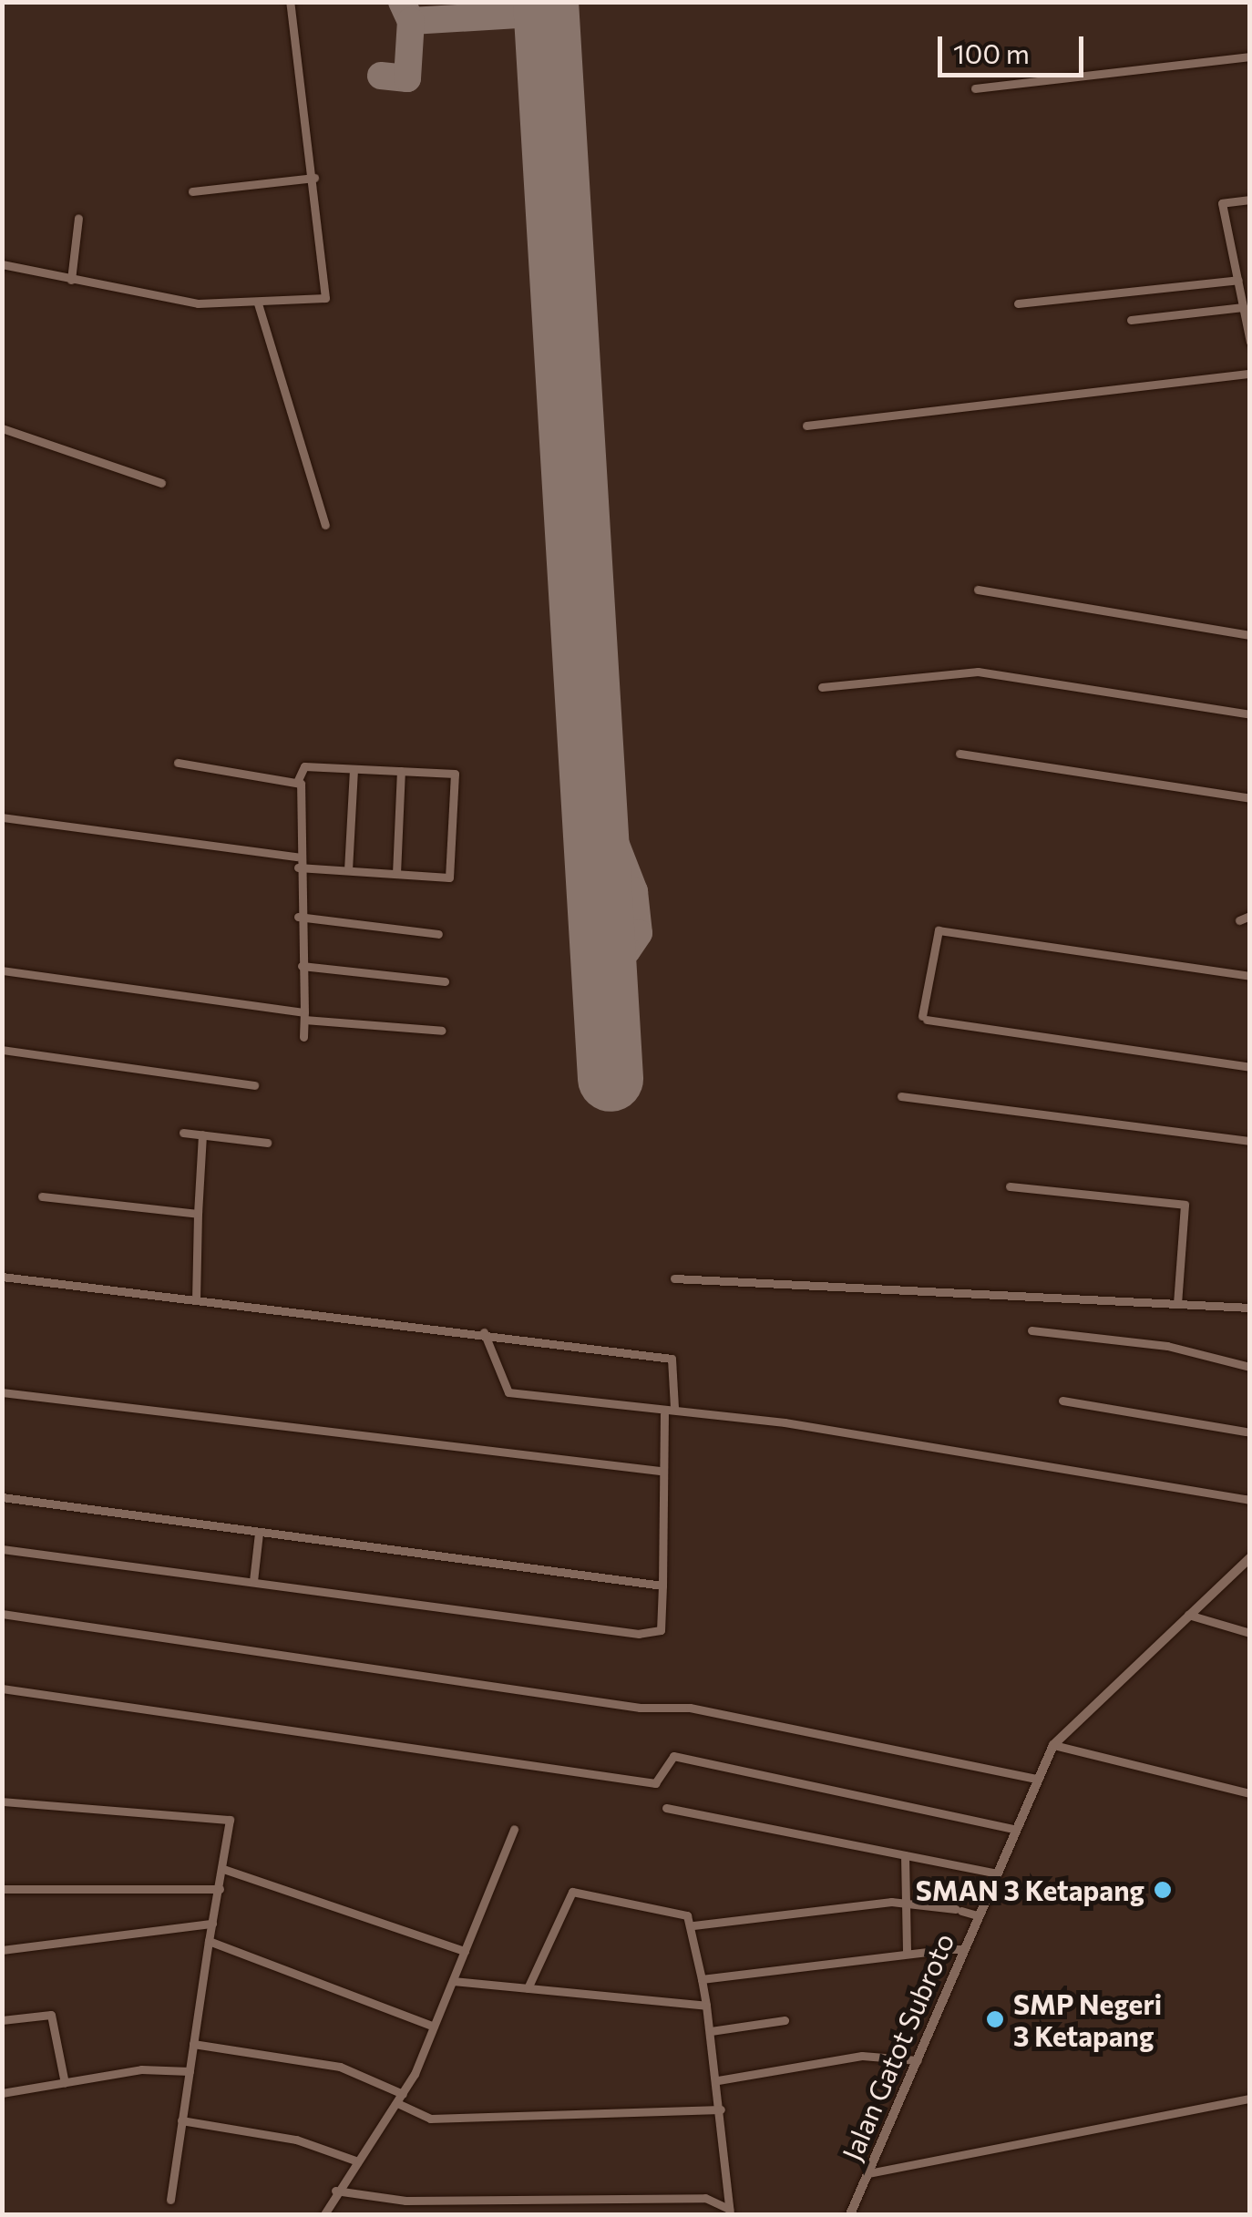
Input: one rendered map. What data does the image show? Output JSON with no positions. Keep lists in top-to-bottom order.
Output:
{
  "streets": {
    "street": ["Jalan Gatot Subroto"]
  },
  "places": ["SMAN 3 Ketapang", "SMP Negeri 3 Ketapang"],
  "scale_bar": "100 m"
}
